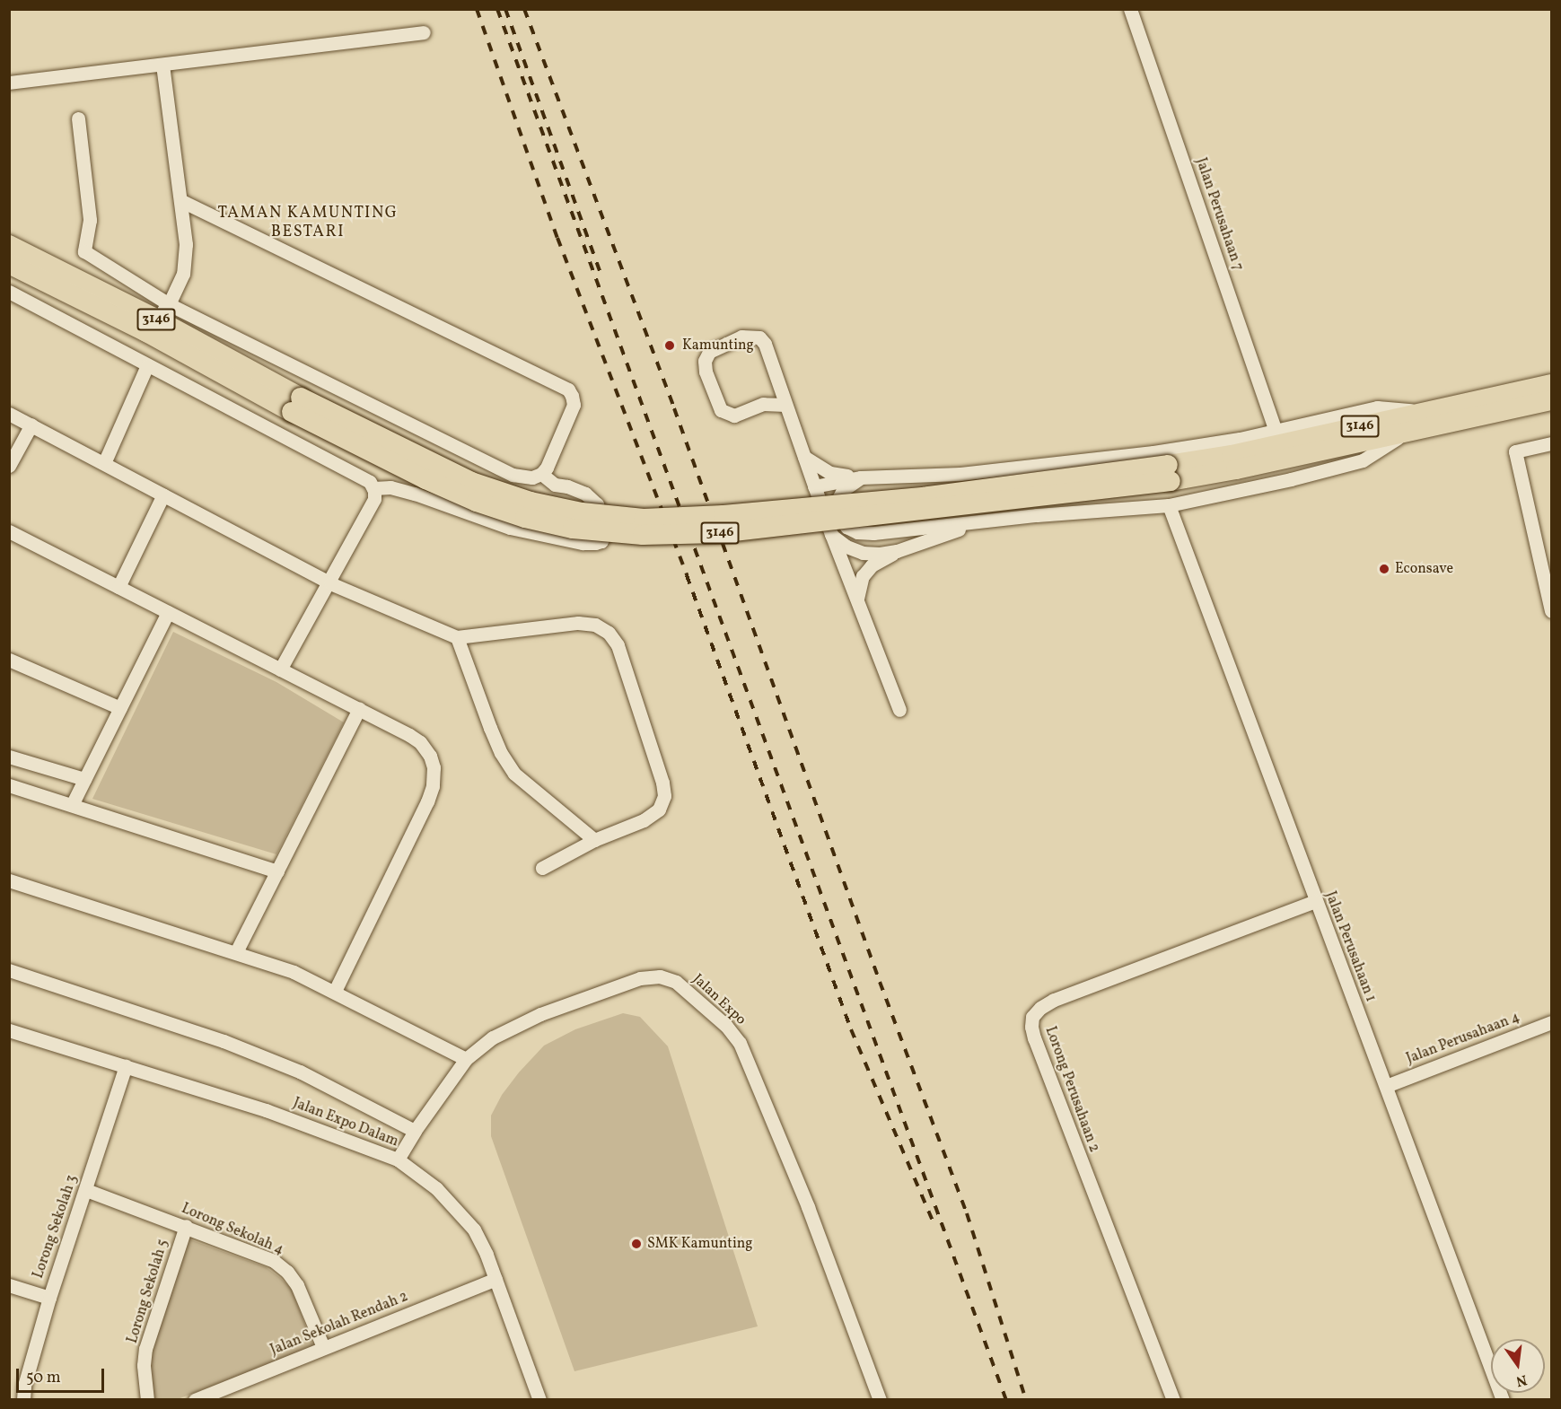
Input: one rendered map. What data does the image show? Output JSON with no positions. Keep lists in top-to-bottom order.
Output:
{
  "streets": {
    "main road": ["3146"],
    "street": [
      "Jalan Perusahaan 7",
      "Jalan Perusahaan 1",
      "Jalan Expo",
      "Jalan Perusahaan 4",
      "Lorong Perusahaan 2",
      "Jalan Expo Dalam",
      "Lorong Sekolah 3",
      "Lorong Sekolah 4",
      "Lorong Sekolah 5",
      "Jalan Sekolah Rendah 2"
    ]
  },
  "crossings": [
    ["Jalan Perusahaan 1", "Jalan Perusahaan 4"],
    ["Jalan Perusahaan 1", "Lorong Perusahaan 2"],
    ["Jalan Expo", "Jalan Expo Dalam"],
    ["Jalan Expo Dalam", "Lorong Sekolah 3"],
    ["Jalan Expo Dalam", "Jalan Sekolah Rendah 2"],
    ["Lorong Sekolah 3", "Lorong Sekolah 4"],
    ["Lorong Sekolah 4", "Lorong Sekolah 5"],
    ["Lorong Sekolah 4", "Jalan Sekolah Rendah 2"]
  ],
  "districts": ["TAMAN KAMUNTING BESTARI"],
  "places": ["Kamunting", "Econsave", "SMK Kamunting"],
  "scale_bar": "50 m",
  "north": "bottom"
}
